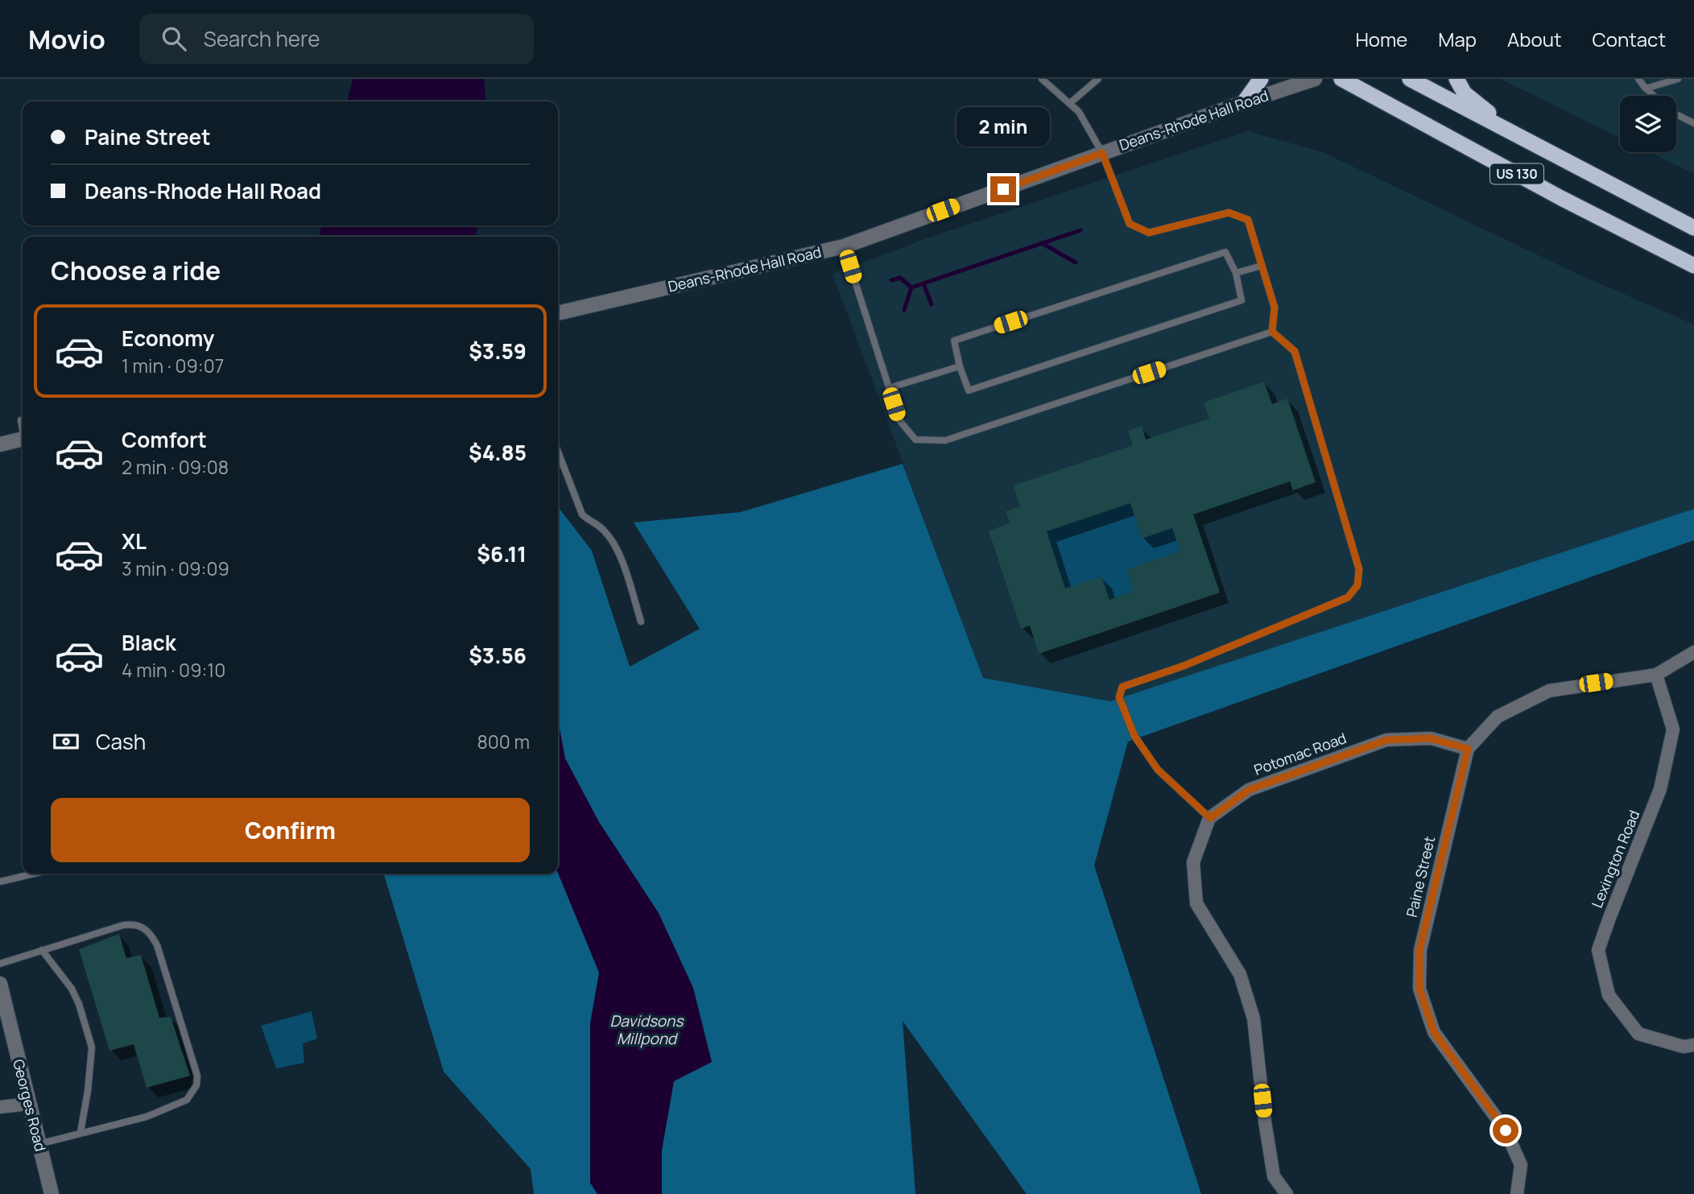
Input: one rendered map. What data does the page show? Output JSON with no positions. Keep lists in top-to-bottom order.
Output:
{
  "streets": {
    "highway": ["US 130"],
    "street": [
      "Deans-Rhode Hall Road",
      "Potomac Road",
      "Lexington Road",
      "Paine Street",
      "Georges Road"
    ]
  },
  "crossings": [
    ["Potomac Road", "Paine Street"],
    ["Lexington Road", "Paine Street"]
  ],
  "water": ["Davidsons Millpond"],
  "page": {
    "header": "Movio",
    "search": "Search here",
    "nav": [
      "Home",
      "Map",
      "About",
      "Contact"
    ],
    "banner": ["Paine Street", "Deans-Rhode Hall Road"],
    "bubble": "2 min",
    "heading": "Choose a ride",
    "list": [
      {
        "name": "Economy",
        "note": "1 min · 09:07",
        "value": "$3.59"
      },
      {
        "name": "Comfort",
        "note": "2 min · 09:08",
        "value": "$4.85"
      },
      {
        "name": "XL",
        "note": "3 min · 09:09",
        "value": "$6.11"
      },
      {
        "name": "Black",
        "note": "4 min · 09:10",
        "value": "$3.56"
      }
    ],
    "pay": ["Cash", "800 m"],
    "buttons": "Confirm"
  }
}
